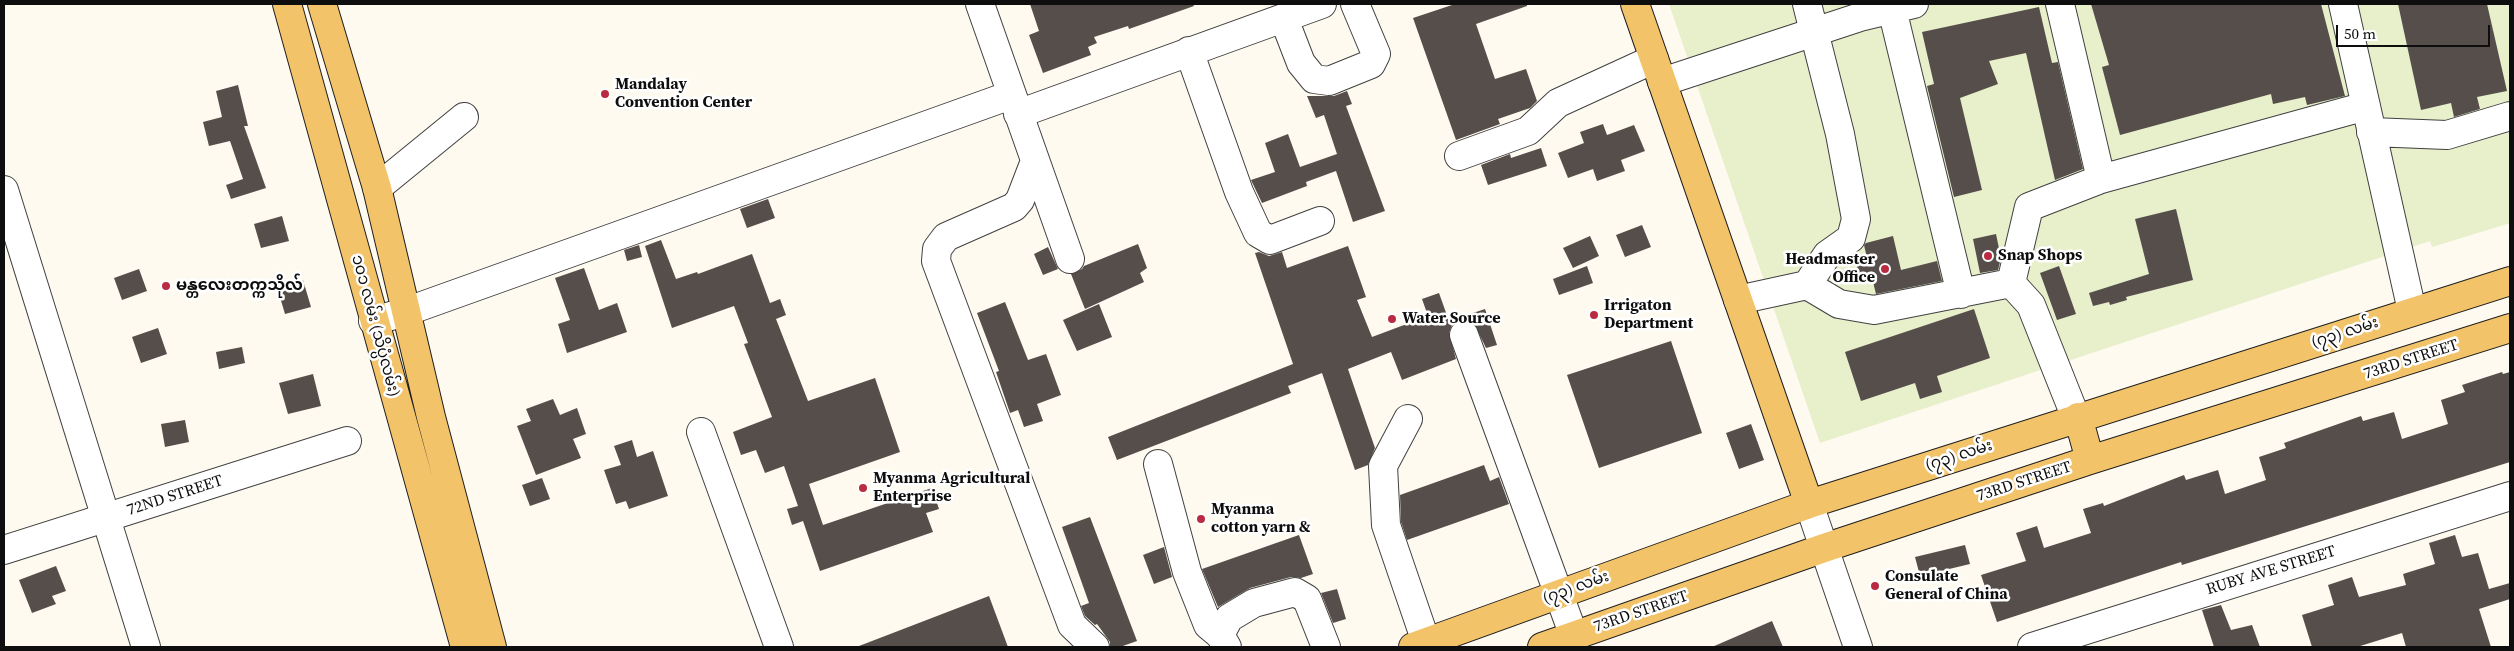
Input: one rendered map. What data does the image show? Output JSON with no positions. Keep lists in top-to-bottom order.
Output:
{
  "streets": {
    "main road": ["၁၀၁ လမ်း (သိပ္ပံလမ်း)", "(၇၃) လမ်း", "73RD STREET"],
    "street": ["72ND STREET", "RUBY AVE STREET"]
  },
  "places": [
    "Mandalay Convention Center",
    "Snap Shops",
    "Headmaster Office",
    "မန္တလေးတက္ကသိုလ်",
    "Irrigaton Department",
    "Water Source",
    "Myanma Agricultural Enterprise",
    "Myanma cotton yarn &",
    "Consulate General of China"
  ],
  "scale_bar": "50 m"
}
